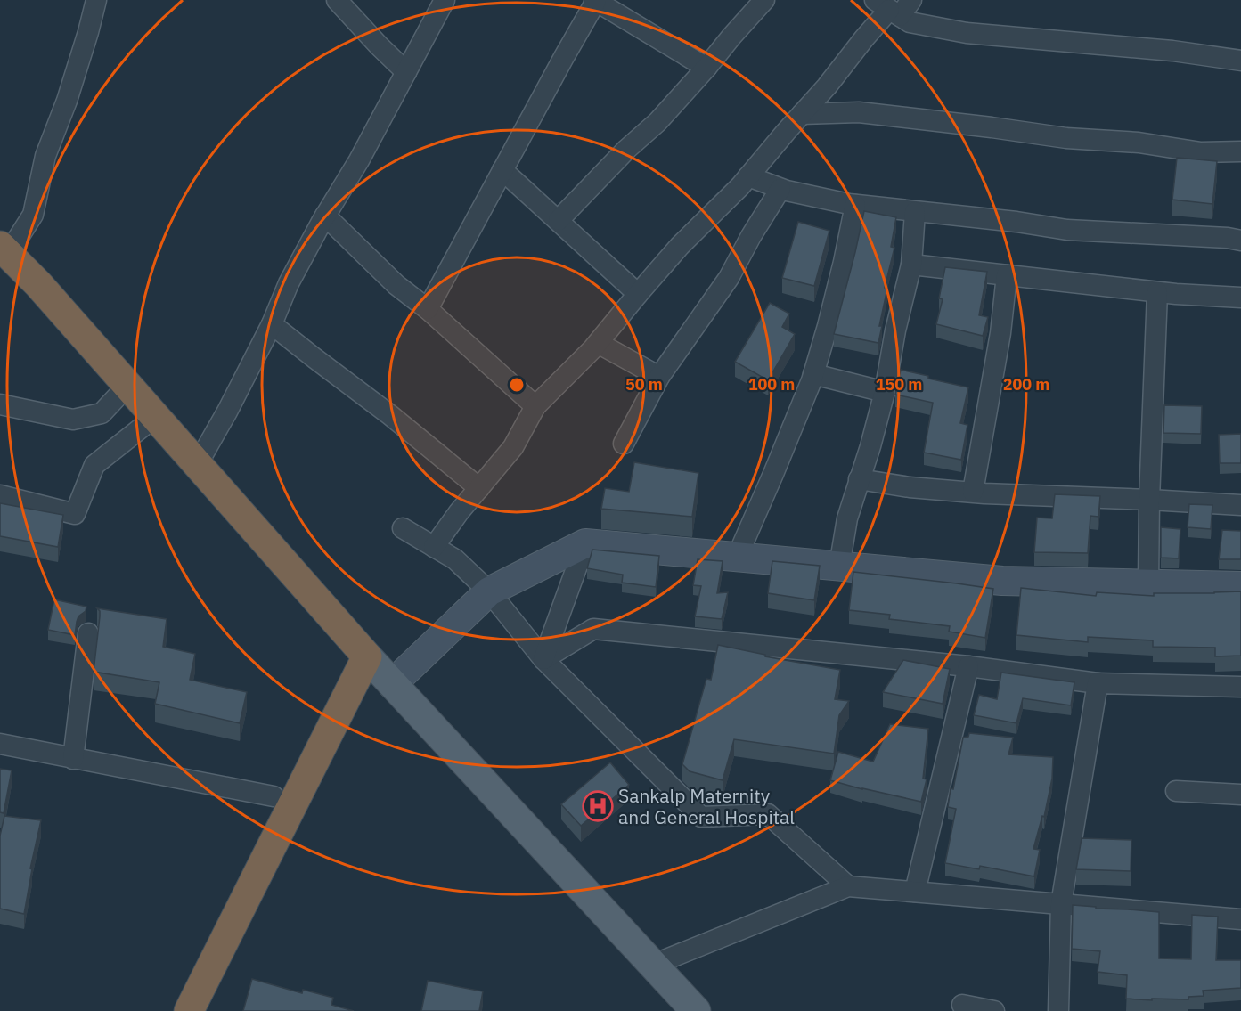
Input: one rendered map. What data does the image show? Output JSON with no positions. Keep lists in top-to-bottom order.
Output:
{
  "places": {
    "hospital": ["Sankalp Maternity and General Hospital"]
  },
  "rings": [
    "50 m",
    "100 m",
    "150 m",
    "200 m"
  ]
}
